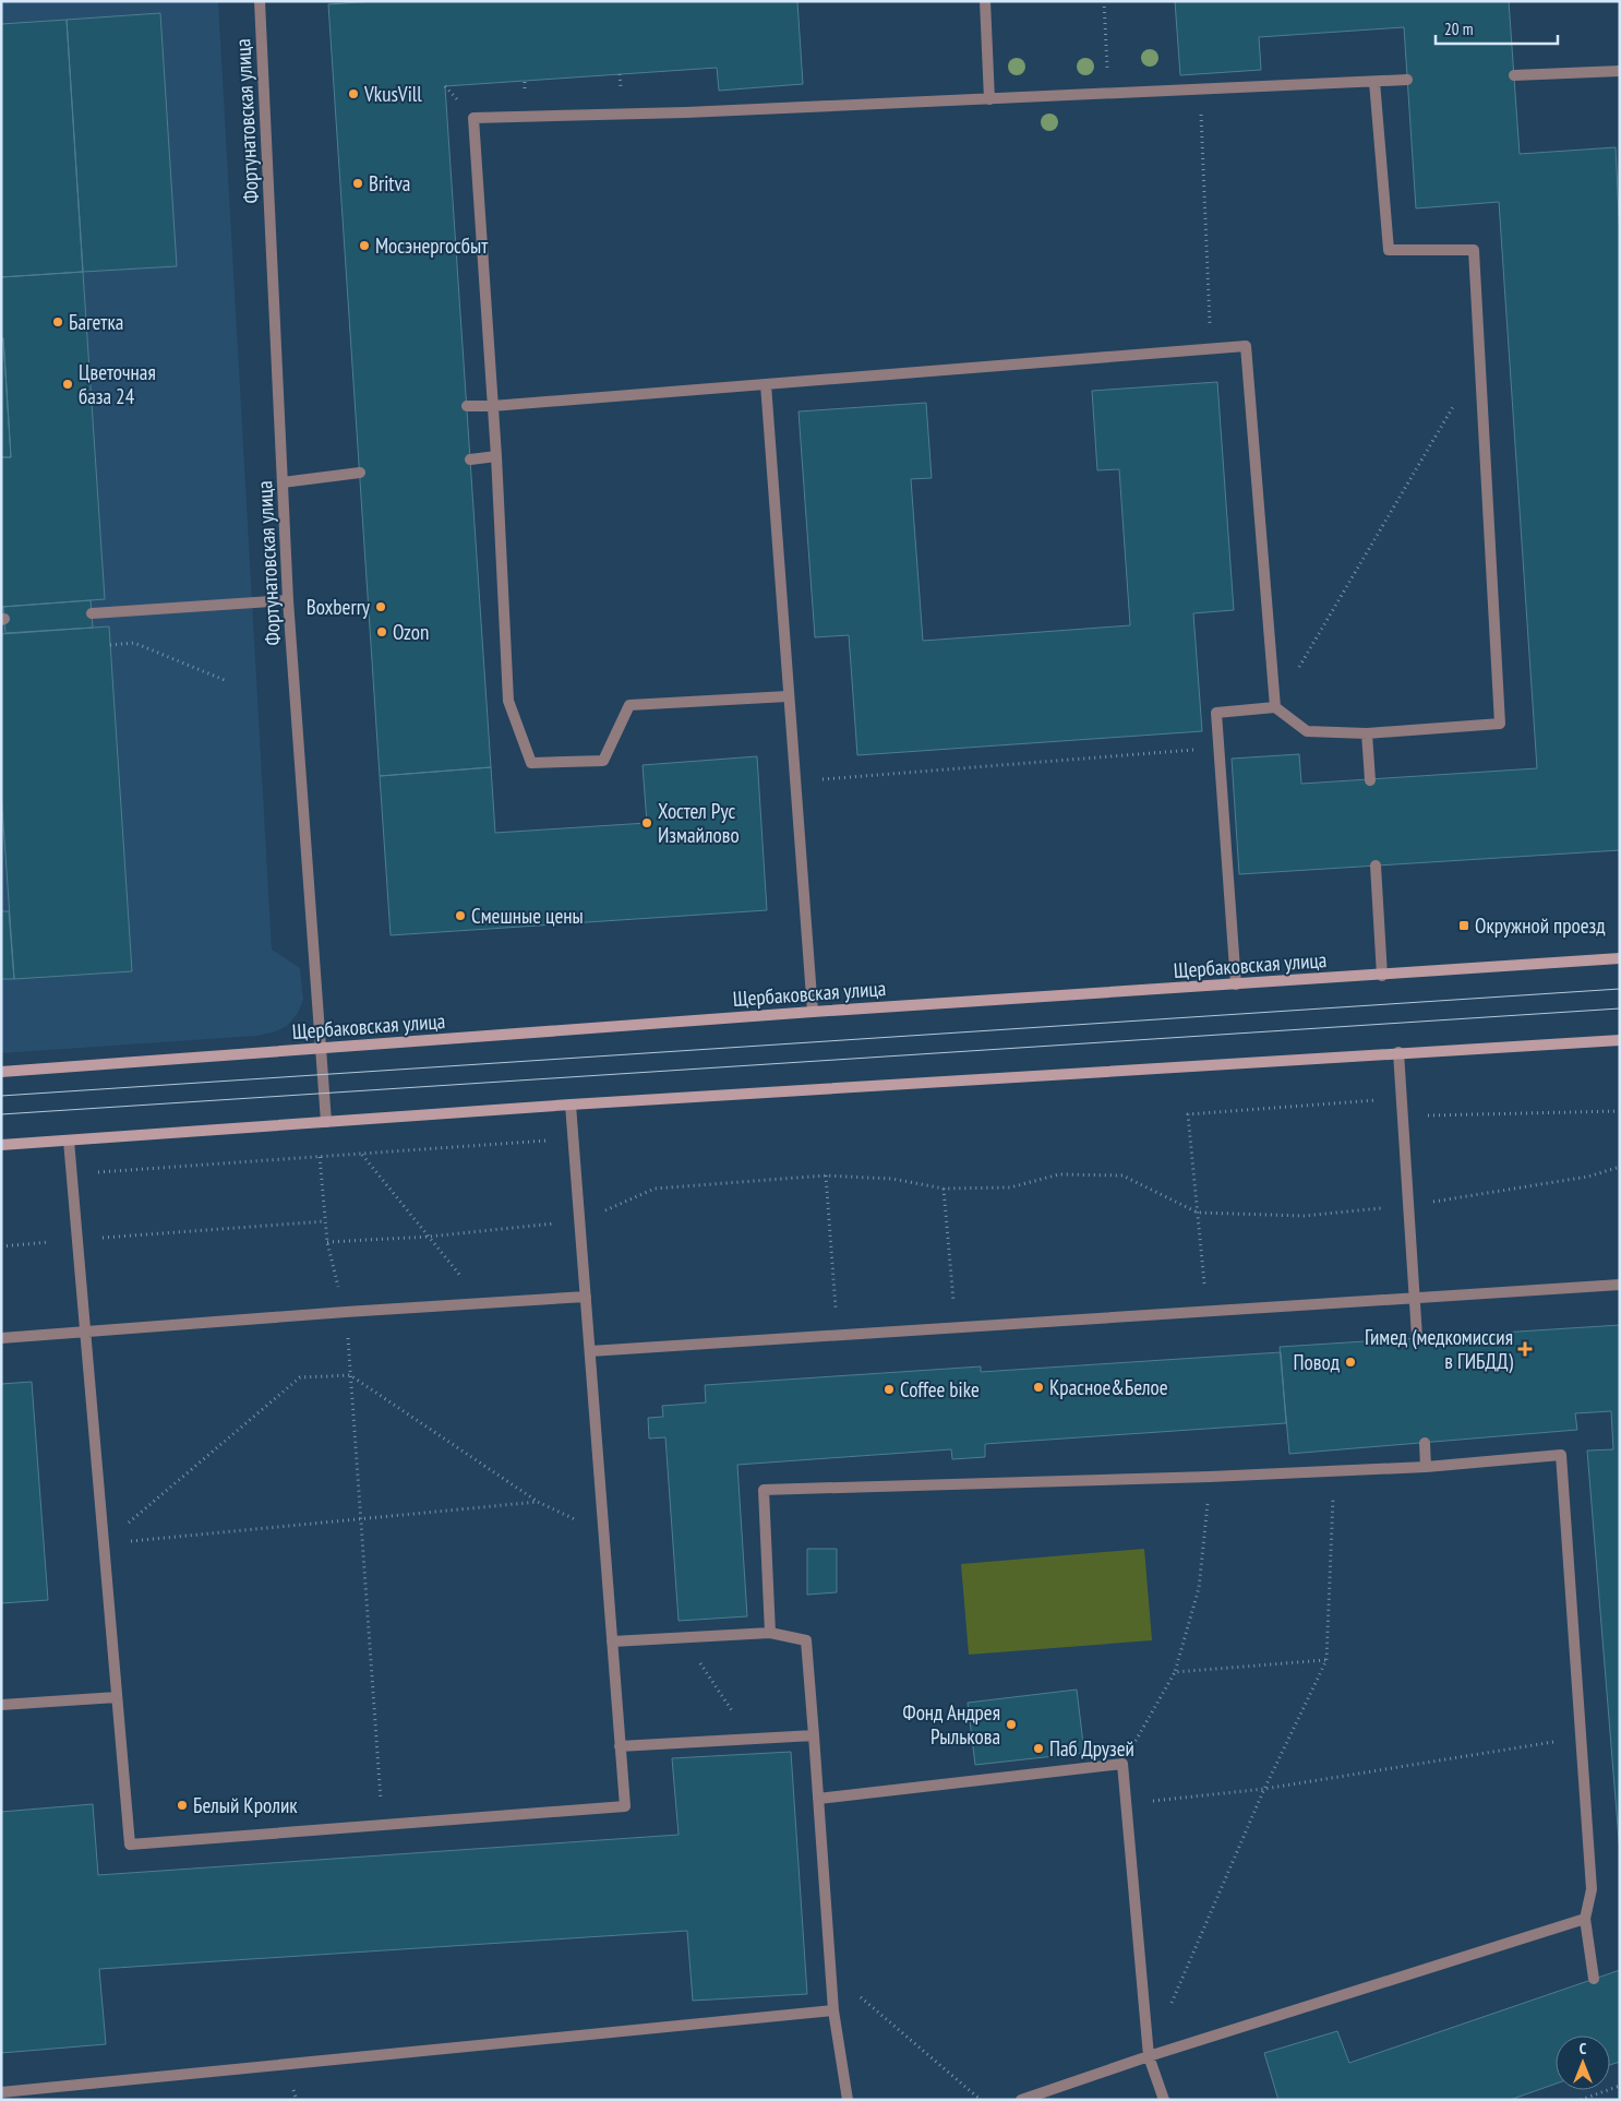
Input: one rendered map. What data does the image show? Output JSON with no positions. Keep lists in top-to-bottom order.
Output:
{
  "streets": {
    "main road": ["Щербаковская улица"],
    "street": ["Фортунатовская улица"]
  },
  "crossings": [
    ["Фортунатовская улица", "Щербаковская улица"]
  ],
  "places": {
    "other": [
      "VkusVill",
      "Britva",
      "Мосэнергосбыт",
      "Багетка",
      "Цветочная база 24",
      "Boxberry",
      "Ozon",
      "Хостел Рус Измайлово",
      "Смешные цены",
      "Повод",
      "Красное&Белое",
      "Coffee bike",
      "Фонд Андрея Рылькова",
      "Паб Друзей",
      "Белый Кролик"
    ],
    "transit": ["Окружной проезд"],
    "health": ["Гимед (медкомиссия в ГИБДД)"]
  },
  "scale_bar": "20 m",
  "north": "top"
}
